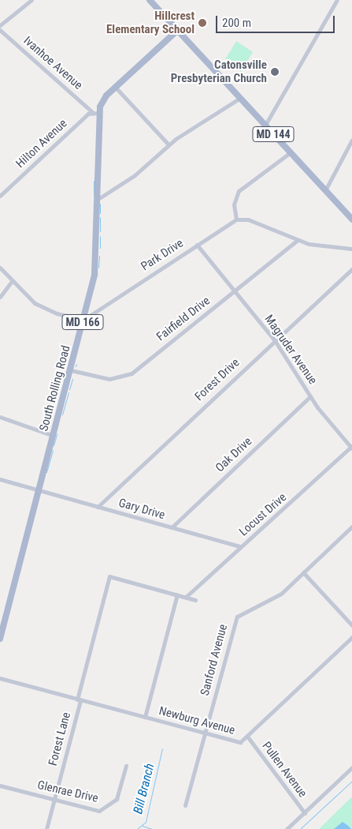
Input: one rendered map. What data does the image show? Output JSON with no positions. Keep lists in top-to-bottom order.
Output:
{
  "streets": {
    "main road": ["MD 144", "MD 166", "South Rolling Road"],
    "street": [
      "Ivanhoe Avenue",
      "Hilton Avenue",
      "Park Drive",
      "Fairfield Drive",
      "Magruder Avenue",
      "Forest Drive",
      "Oak Drive",
      "Gary Drive",
      "Locust Drive",
      "Sanford Avenue",
      "Newburg Avenue",
      "Forest Lane",
      "Pullen Avenue",
      "Glenrae Drive"
    ]
  },
  "crossings": [
    ["Ivanhoe Avenue", "Hilton Avenue"],
    ["MD 144", "South Rolling Road"],
    ["Park Drive", "Magruder Avenue"],
    ["Park Drive", "South Rolling Road"],
    ["Fairfield Drive", "Magruder Avenue"],
    ["Fairfield Drive", "South Rolling Road"],
    ["Magruder Avenue", "Forest Drive"],
    ["Magruder Avenue", "Oak Drive"],
    ["Magruder Avenue", "Locust Drive"],
    ["Forest Drive", "Gary Drive"],
    ["South Rolling Road", "Gary Drive"],
    ["Oak Drive", "Gary Drive"],
    ["Gary Drive", "Locust Drive"],
    ["Sanford Avenue", "Newburg Avenue"],
    ["Newburg Avenue", "Forest Lane"],
    ["Newburg Avenue", "Pullen Avenue"],
    ["Forest Lane", "Glenrae Drive"]
  ],
  "water": ["Bill Branch"],
  "places": ["Hillcrest Elementary School", "Catonsville Presbyterian Church"],
  "scale_bar": "200 m"
}
